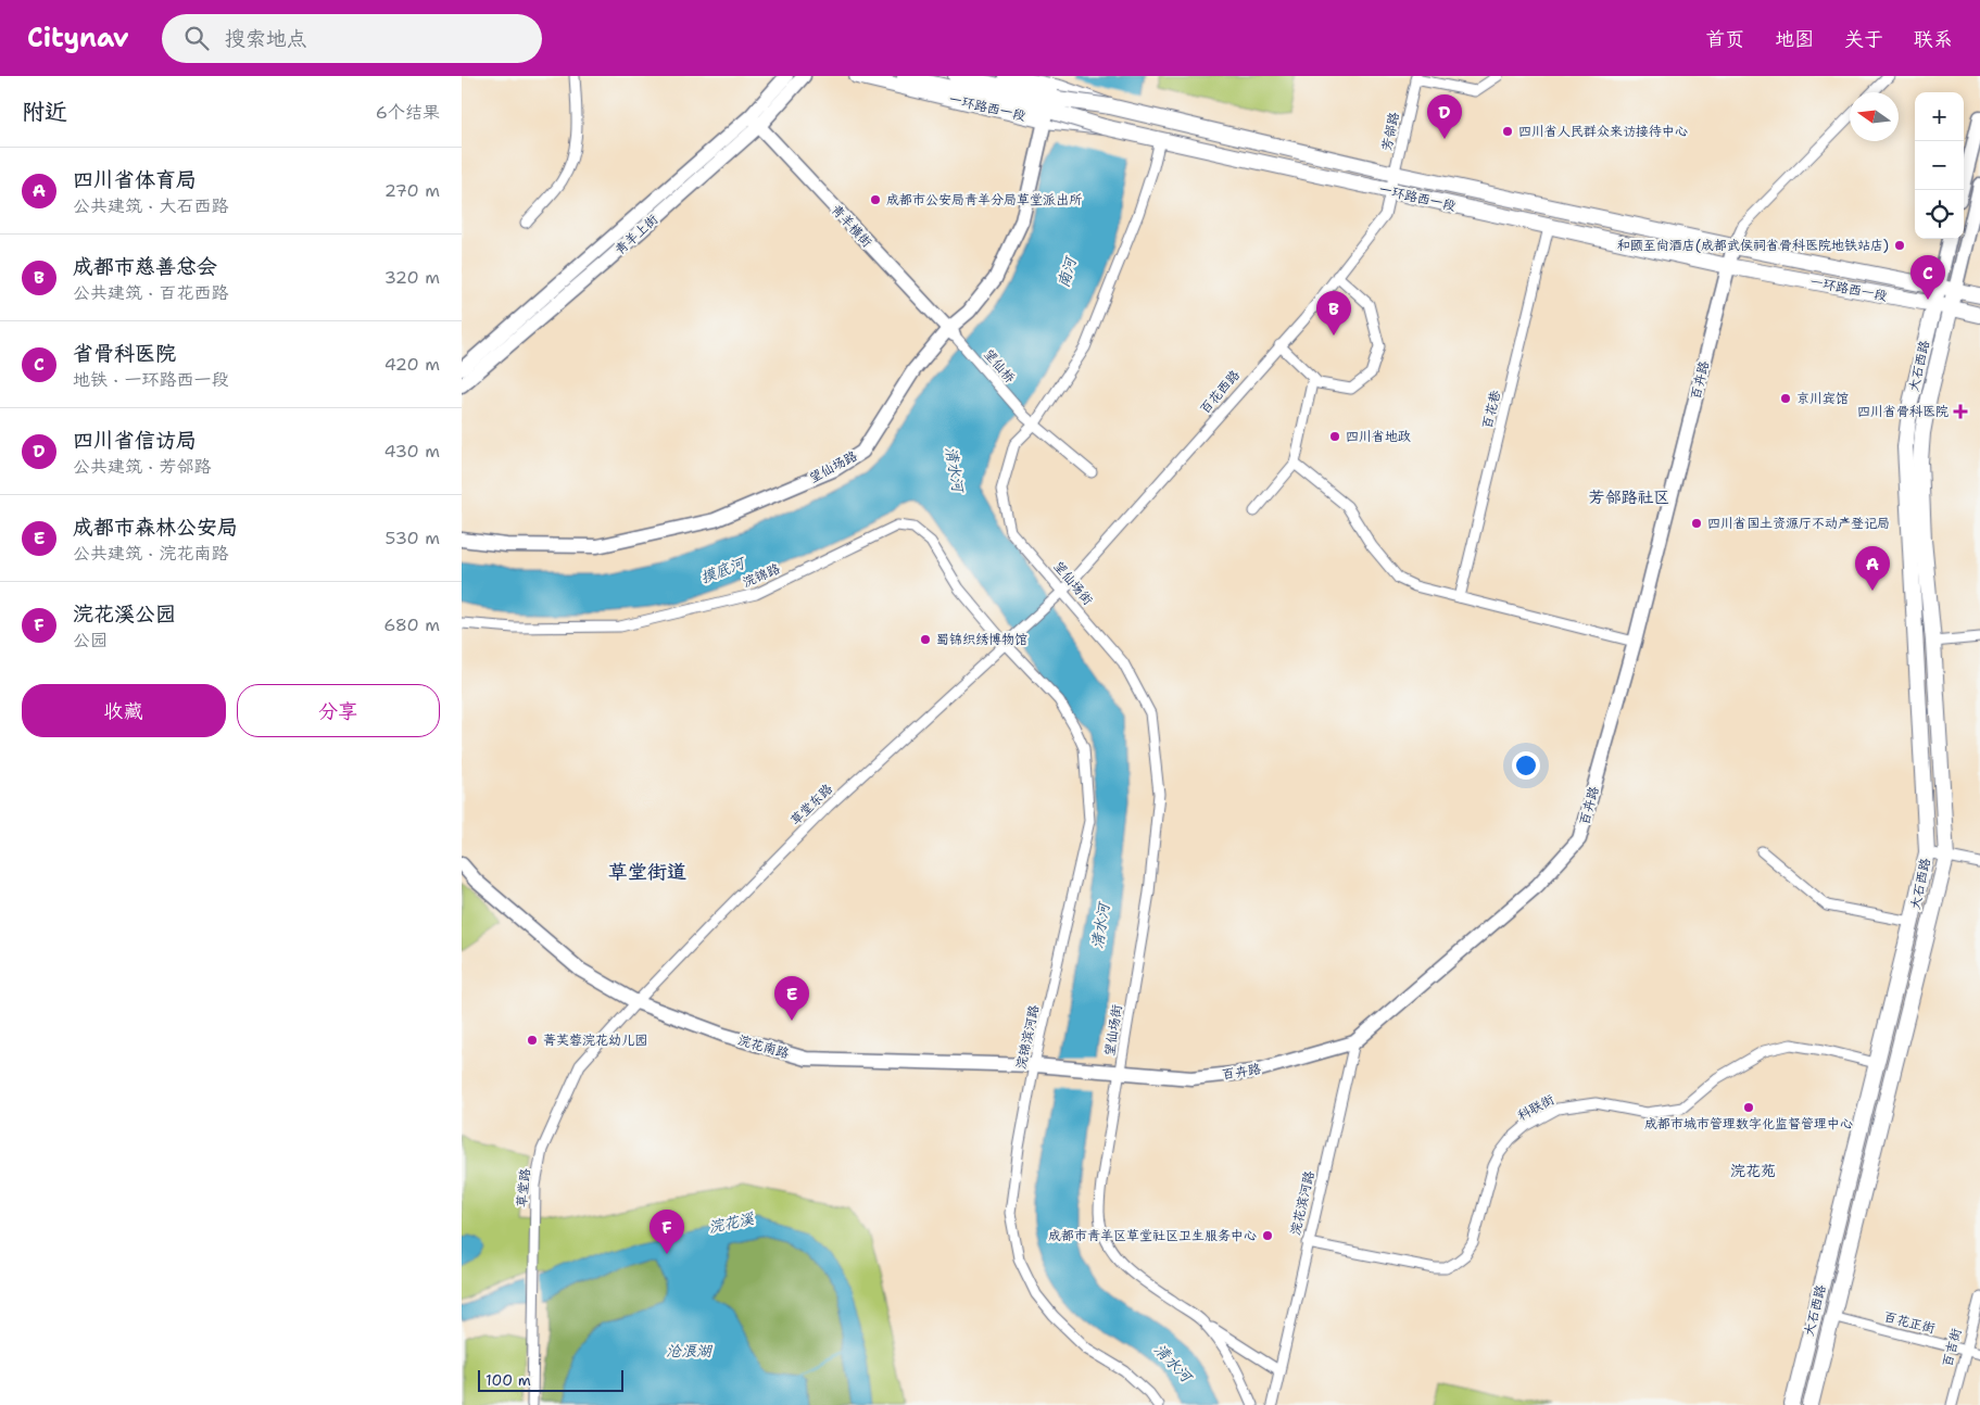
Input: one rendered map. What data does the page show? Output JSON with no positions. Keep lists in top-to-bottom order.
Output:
{
  "streets": {
    "main road": ["一环路西一段", "大石西路"],
    "street": [
      "芳邻路",
      "青羊横街",
      "青羊上街",
      "望仙桥",
      "百卉路",
      "百花西路",
      "百花巷",
      "望仙场路",
      "浣锦路",
      "望仙场街",
      "草堂东路",
      "浣锦滨河路",
      "浣花南路",
      "科联街",
      "草堂路",
      "浣花滨河路",
      "百花正街",
      "百吉街"
    ]
  },
  "crossings": [
    ["一环路西一段", "芳邻路"],
    ["一环路西一段", "大石西路"],
    ["一环路西一段", "百卉路"],
    ["一环路西一段", "百花西路"],
    ["一环路西一段", "百花巷"],
    ["一环路西一段", "望仙场路"],
    ["一环路西一段", "望仙场街"],
    ["芳邻路", "百花西路"],
    ["青羊横街", "青羊上街"],
    ["青羊横街", "望仙桥"],
    ["青羊横街", "望仙场路"],
    ["望仙桥", "望仙场路"],
    ["望仙桥", "望仙场街"],
    ["大石西路", "科联街"],
    ["大石西路", "百花正街"],
    ["百卉路", "望仙场街"],
    ["百卉路", "浣花南路"],
    ["百卉路", "浣花滨河路"],
    ["百花西路", "望仙场街"],
    ["百花西路", "草堂东路"],
    ["浣锦路", "草堂东路"],
    ["浣锦路", "浣锦滨河路"],
    ["望仙场街", "浣花南路"],
    ["草堂东路", "浣锦滨河路"],
    ["草堂东路", "浣花南路"],
    ["草堂东路", "草堂路"],
    ["浣锦滨河路", "浣花南路"],
    ["浣花南路", "草堂路"],
    ["科联街", "浣花滨河路"],
    ["百花正街", "百吉街"]
  ],
  "districts": ["芳邻路社区", "草堂街道", "浣花苑"],
  "water": [
    "南河",
    "清水河",
    "摸底河",
    "浣花溪",
    "沧浪湖"
  ],
  "places": {
    "other": [
      "四川省人民群众来访接待中心",
      "成都市公安局青羊分局草堂派出所",
      "和颐至尚酒店(成都武侯祠省骨科医院地铁站店)",
      "京川宾馆",
      "四川省地政",
      "四川省国土资源厅不动产登记局",
      "蜀锦织绣博物馆",
      "菁芙蓉浣花幼儿园",
      "成都市城市管理数字化监督管理中心",
      "成都市青羊区草堂社区卫生服务中心"
    ],
    "health": ["四川省骨科医院"]
  },
  "scale_bar": "100 m",
  "north": "left",
  "page": {
    "header": "Citynav",
    "search": "搜索地点",
    "nav": [
      "首页",
      "地图",
      "关于",
      "联系"
    ],
    "heading": ["附近", "6个结果"],
    "map_buttons": ["+", "−"],
    "pins": [
      "D",
      "C",
      "B",
      "A",
      "E",
      "F"
    ],
    "list": [
      {
        "mark": "A",
        "name": "四川省体育局",
        "note": "公共建筑 · 大石西路",
        "value": "270 m"
      },
      {
        "mark": "B",
        "name": "成都市慈善总会",
        "note": "公共建筑 · 百花西路",
        "value": "320 m"
      },
      {
        "mark": "C",
        "name": "省骨科医院",
        "note": "地铁 · 一环路西一段",
        "value": "420 m"
      },
      {
        "mark": "D",
        "name": "四川省信访局",
        "note": "公共建筑 · 芳邻路",
        "value": "430 m"
      },
      {
        "mark": "E",
        "name": "成都市森林公安局",
        "note": "公共建筑 · 浣花南路",
        "value": "530 m"
      },
      {
        "mark": "F",
        "name": "浣花溪公园",
        "note": "公园",
        "value": "680 m"
      }
    ],
    "buttons": ["收藏", "分享"],
    "scale": "100 m"
  }
}
